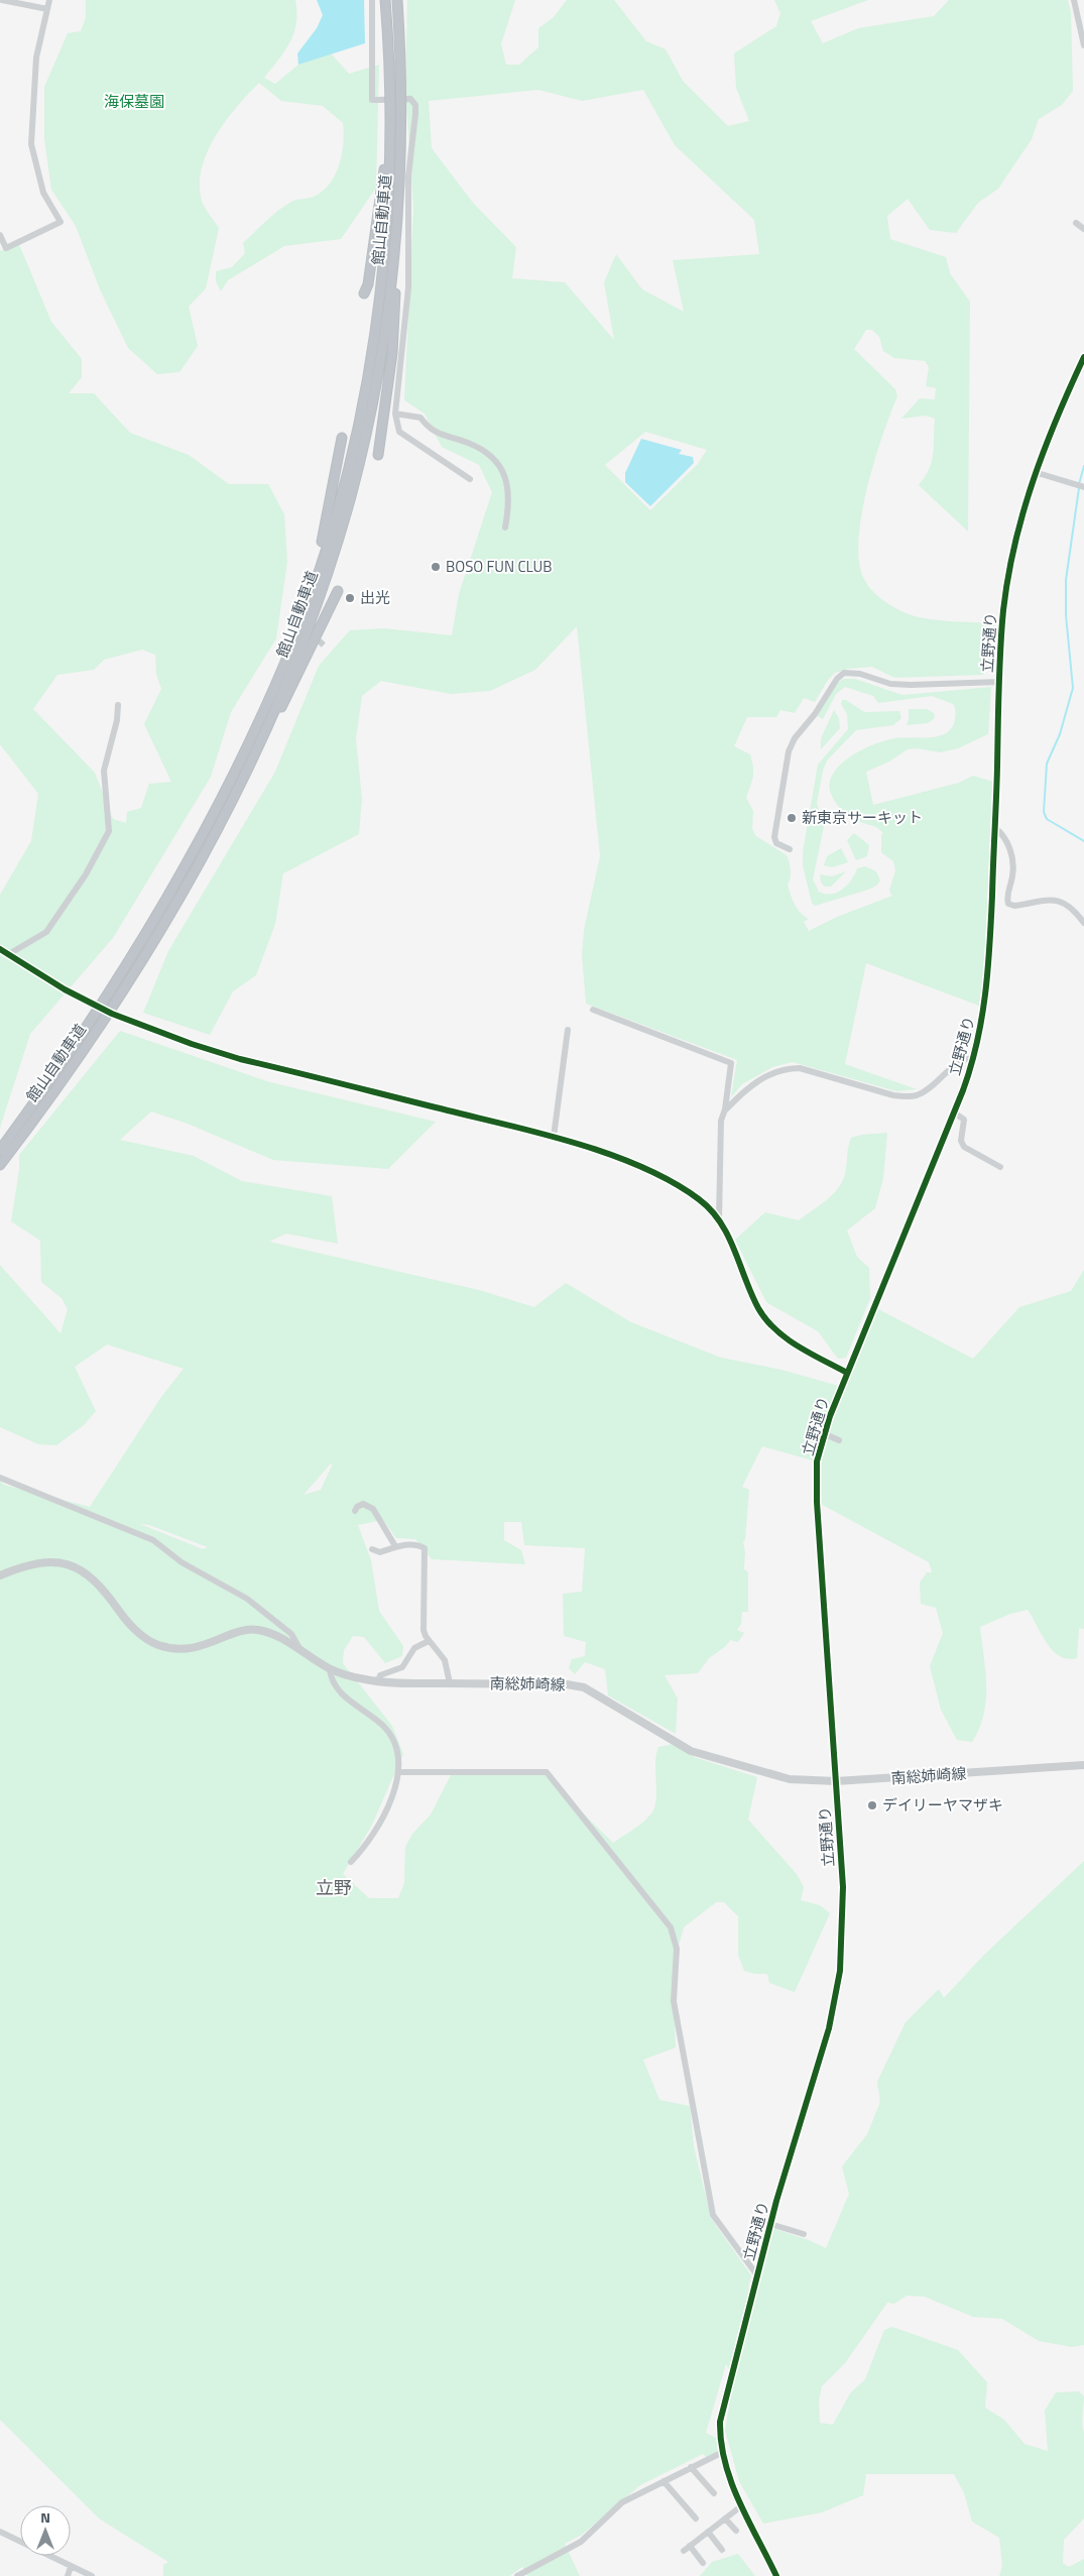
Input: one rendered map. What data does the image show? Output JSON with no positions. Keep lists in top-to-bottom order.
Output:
{
  "streets": {
    "highway": ["館山自動車道"],
    "main road": ["南総姉崎線"],
    "street": ["立野通り"]
  },
  "crossings": [
    ["立野通り", "南総姉崎線"]
  ],
  "districts": ["立野"],
  "parks": ["海保墓園"],
  "places": [
    "BOSO FUN CLUB",
    "出光",
    "新東京サーキット",
    "デイリーヤマザキ"
  ],
  "north": "top"
}
